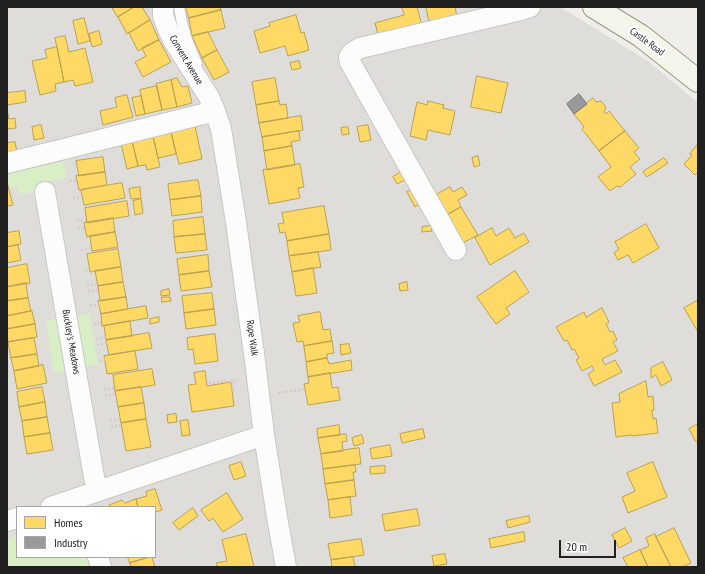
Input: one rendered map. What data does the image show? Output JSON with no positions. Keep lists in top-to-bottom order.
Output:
{
  "streets": {
    "main road": ["Castle Road"],
    "street": ["Convent Avenue", "Rope Walk", "Buckley's Meadows"]
  },
  "crossings": [
    ["Convent Avenue", "Rope Walk"]
  ],
  "legend": ["Homes", "Industry"],
  "scale_bar": "20 m"
}
